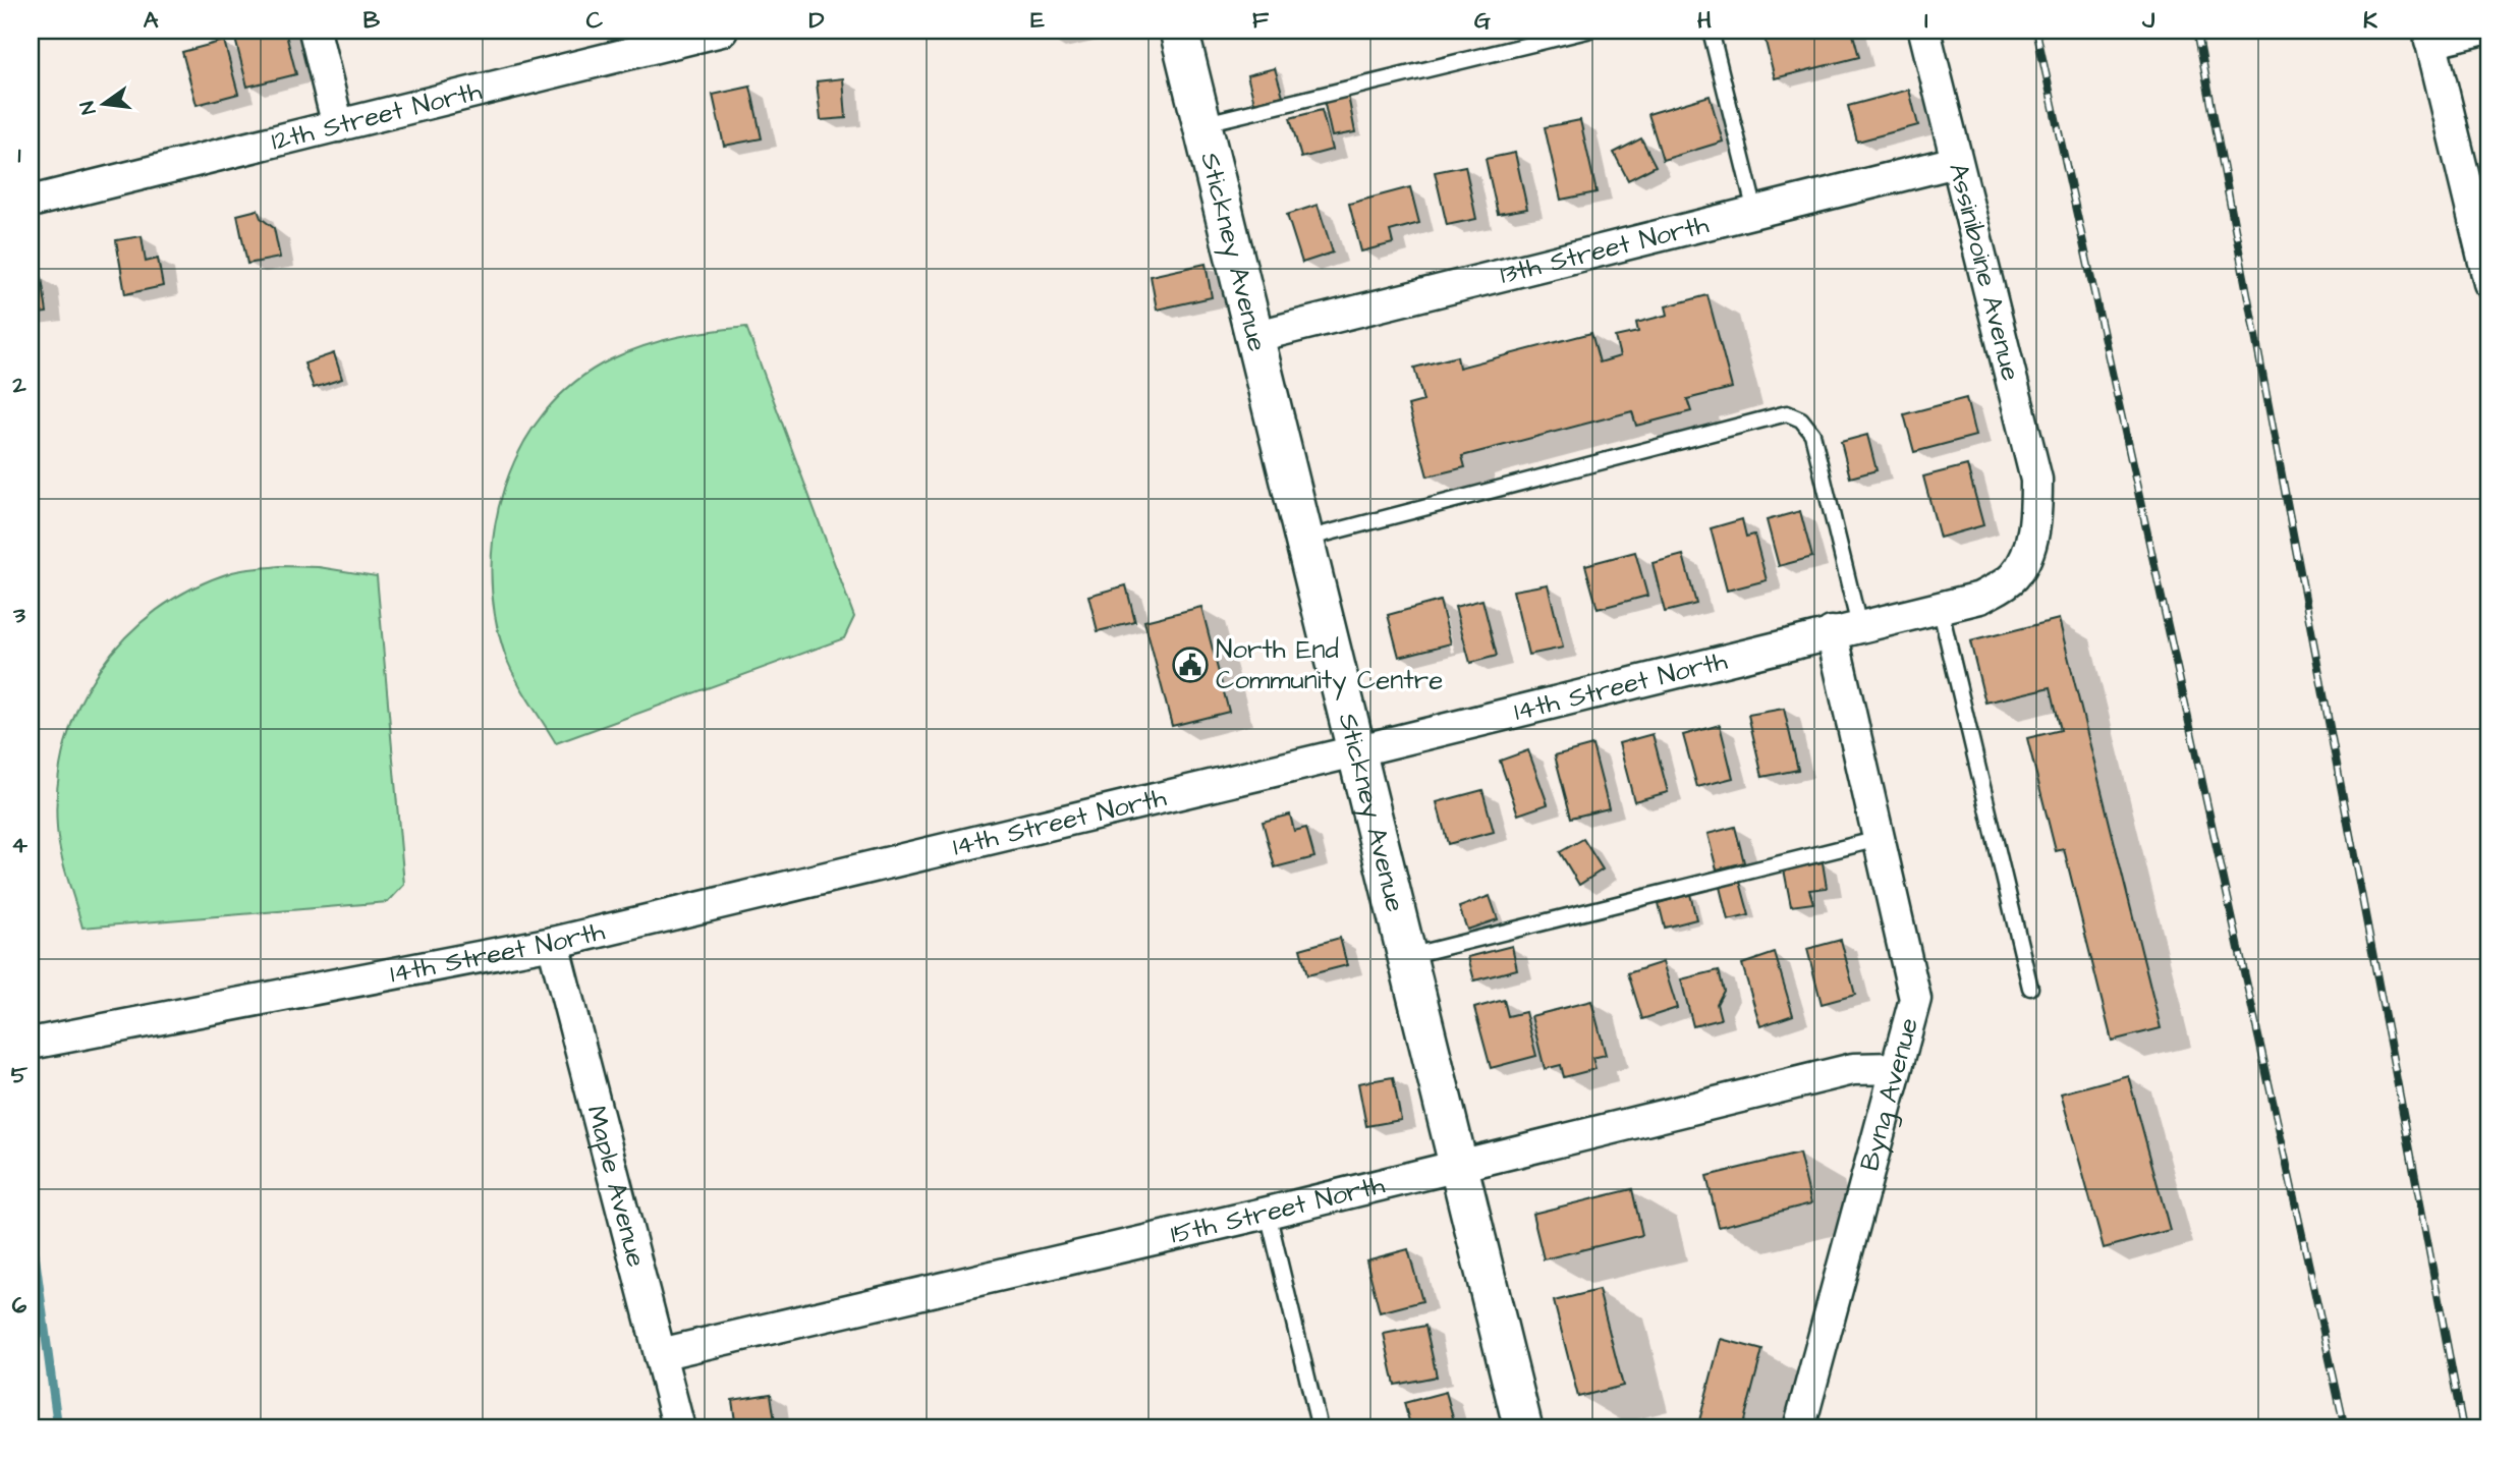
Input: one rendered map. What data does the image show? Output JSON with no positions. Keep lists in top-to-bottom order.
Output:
{
  "streets": {
    "street": [
      "12th Street North",
      "13th Street North",
      "Stickney Avenue",
      "Assiniboine Avenue",
      "14th Street North",
      "Byng Avenue",
      "Maple Avenue",
      "15th Street North"
    ]
  },
  "crossings": [
    ["13th Street North", "Stickney Avenue"],
    ["13th Street North", "Assiniboine Avenue"],
    ["Stickney Avenue", "14th Street North"],
    ["Stickney Avenue", "15th Street North"],
    ["Assiniboine Avenue", "14th Street North"],
    ["14th Street North", "Byng Avenue"],
    ["14th Street North", "Maple Avenue"],
    ["Byng Avenue", "15th Street North"],
    ["Maple Avenue", "15th Street North"]
  ],
  "places": {
    "public building": ["North End Community Centre"]
  },
  "north": "left",
  "grid": {
    "columns": [
      "A",
      "B",
      "C",
      "D",
      "E",
      "F",
      "G",
      "H",
      "I",
      "J",
      "K"
    ],
    "rows": [
      "1",
      "2",
      "3",
      "4",
      "5",
      "6"
    ]
  }
}
